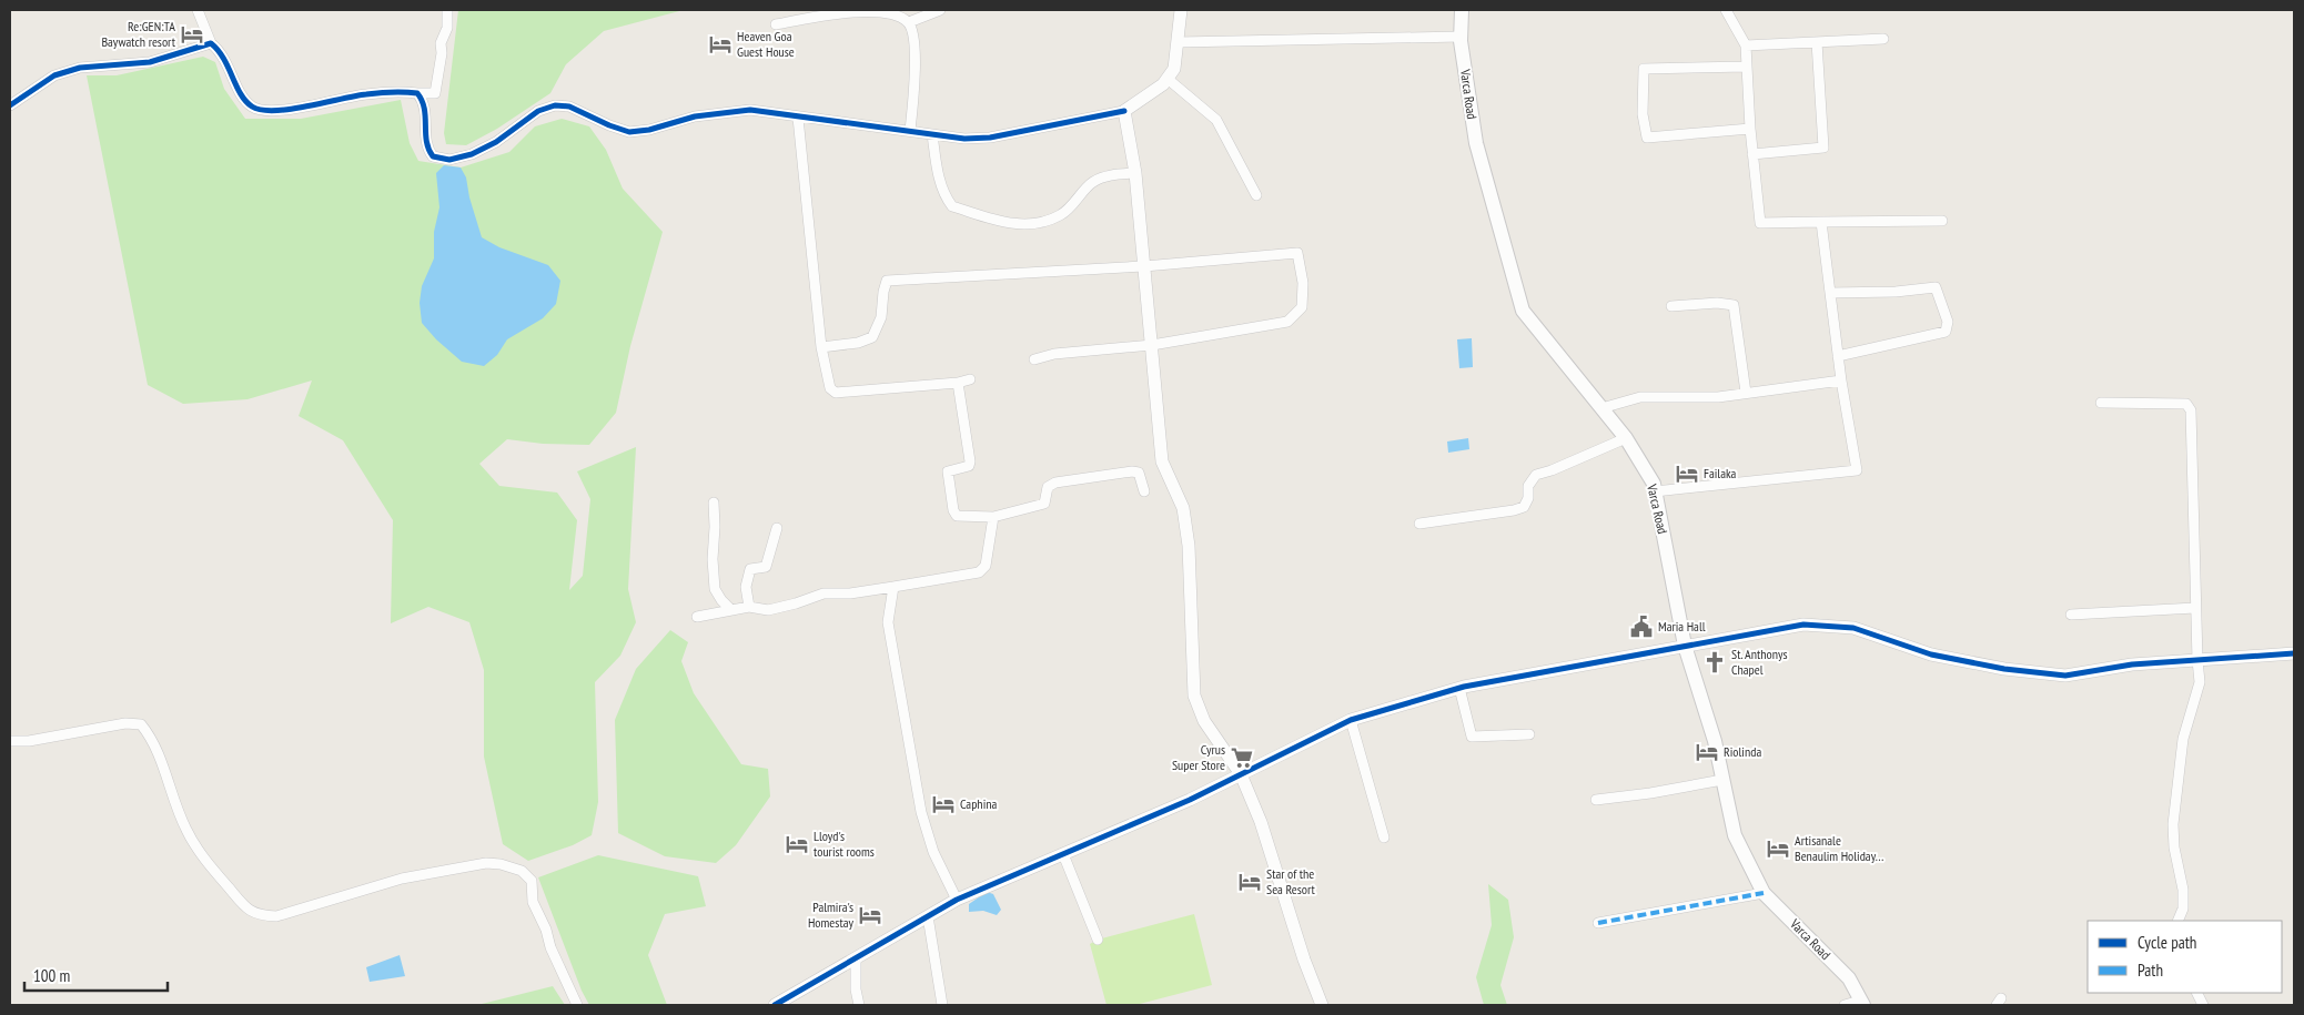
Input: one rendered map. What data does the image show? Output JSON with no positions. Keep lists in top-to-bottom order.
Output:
{
  "streets": {
    "main road": ["Varca Road"]
  },
  "places": {
    "hotel": [
      "Re:GEN:TA Baywatch resort",
      "Heaven Goa Guest House",
      "Failaka",
      "Riolinda",
      "Caphina",
      "Lloyd's tourist rooms",
      "Artisanale Benaulim Holiday…",
      "Star of the Sea Resort",
      "Palmira's Homestay"
    ],
    "public building": ["Maria Hall"],
    "church": ["St. Anthonys Chapel"],
    "supermarket": ["Cyrus Super Store"]
  },
  "legend": ["Cycle path", "Path"],
  "scale_bar": "100 m"
}
